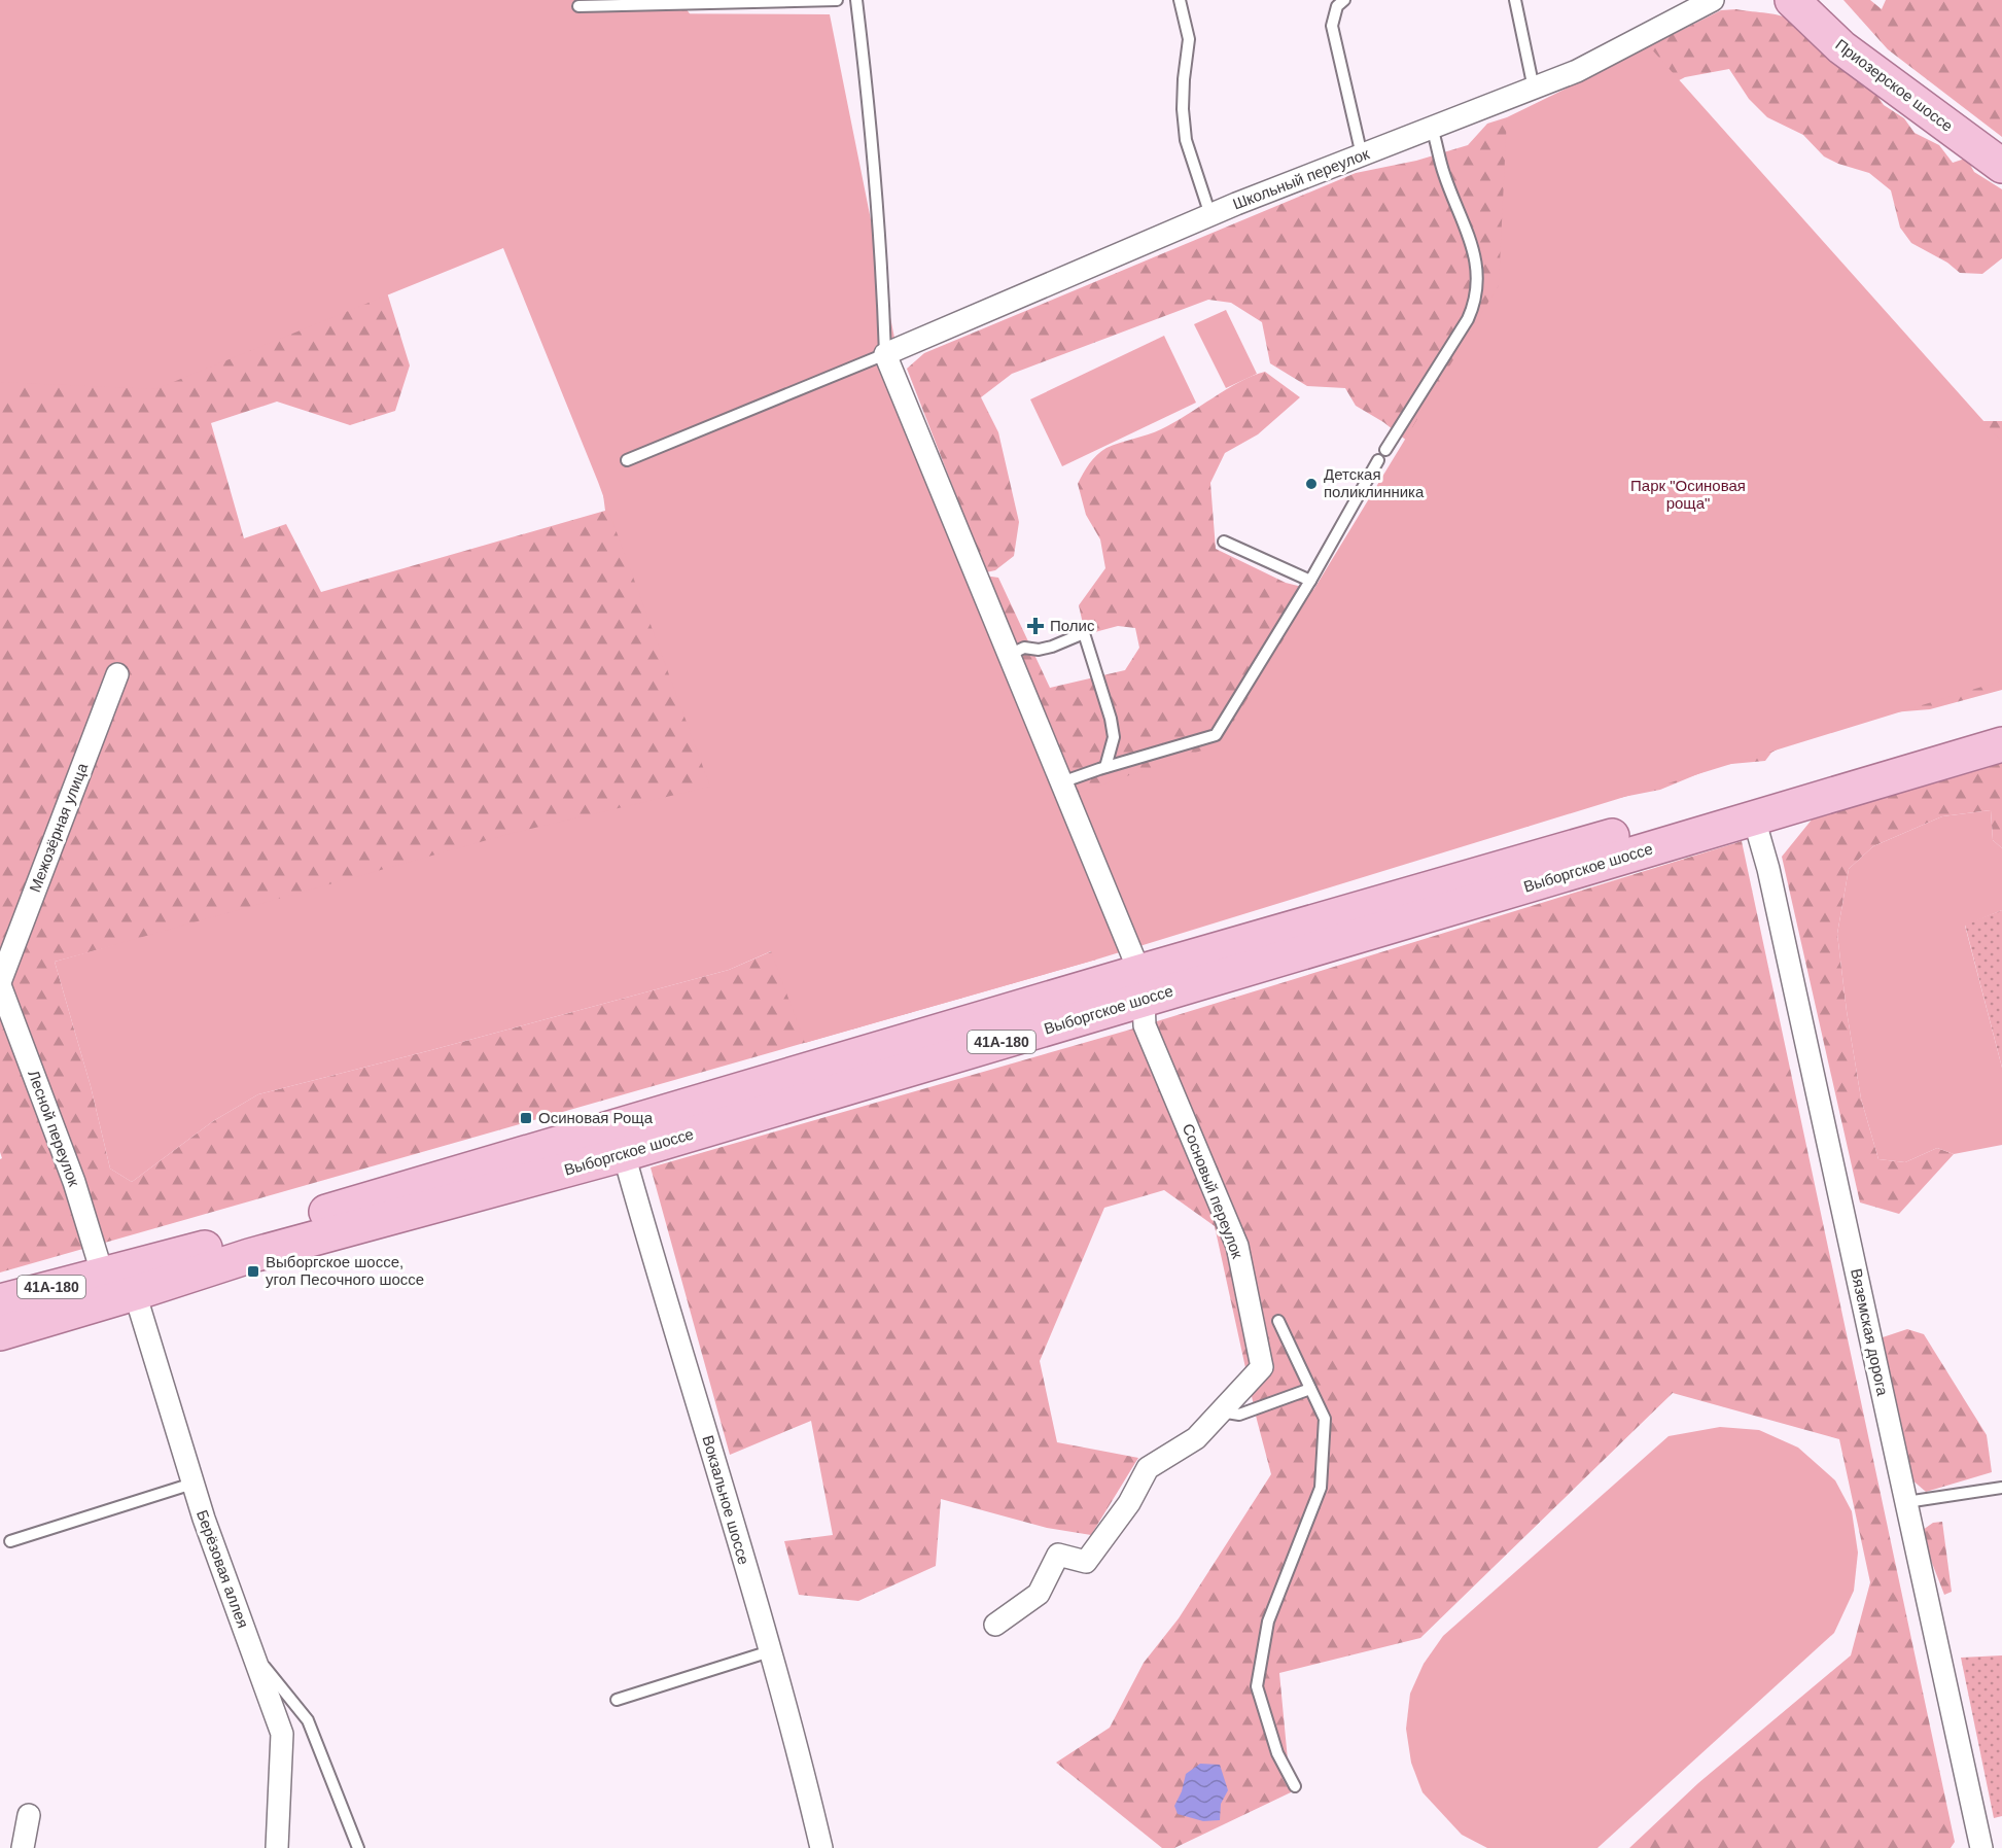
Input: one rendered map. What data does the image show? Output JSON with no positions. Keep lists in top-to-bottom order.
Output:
{
  "streets": {
    "main road": ["Приозерское шоссе", "Выборгское шоссе", "41А-180"],
    "street": [
      "Школьный переулок",
      "Межозёрная улица",
      "Лесной переулок",
      "Сосновый переулок",
      "Вяземская дорога",
      "Вокзальное шоссе",
      "Берёзовая аллея"
    ]
  },
  "crossings": [
    ["Межозёрная улица", "Лесной переулок"],
    ["Выборгское шоссе", "Лесной переулок"],
    ["Выборгское шоссе", "Сосновый переулок"],
    ["Выборгское шоссе", "Вяземская дорога"],
    ["Выборгское шоссе", "Вокзальное шоссе"],
    ["Выборгское шоссе", "Берёзовая аллея"]
  ],
  "parks": ["Парк \"Осиновая роща\""],
  "places": {
    "other": ["Детская поликлинника"],
    "health": ["Полис"],
    "transit": ["Осиновая Роща", "Выборгское шоссе, угол Песочного шоссе"]
  }
}
